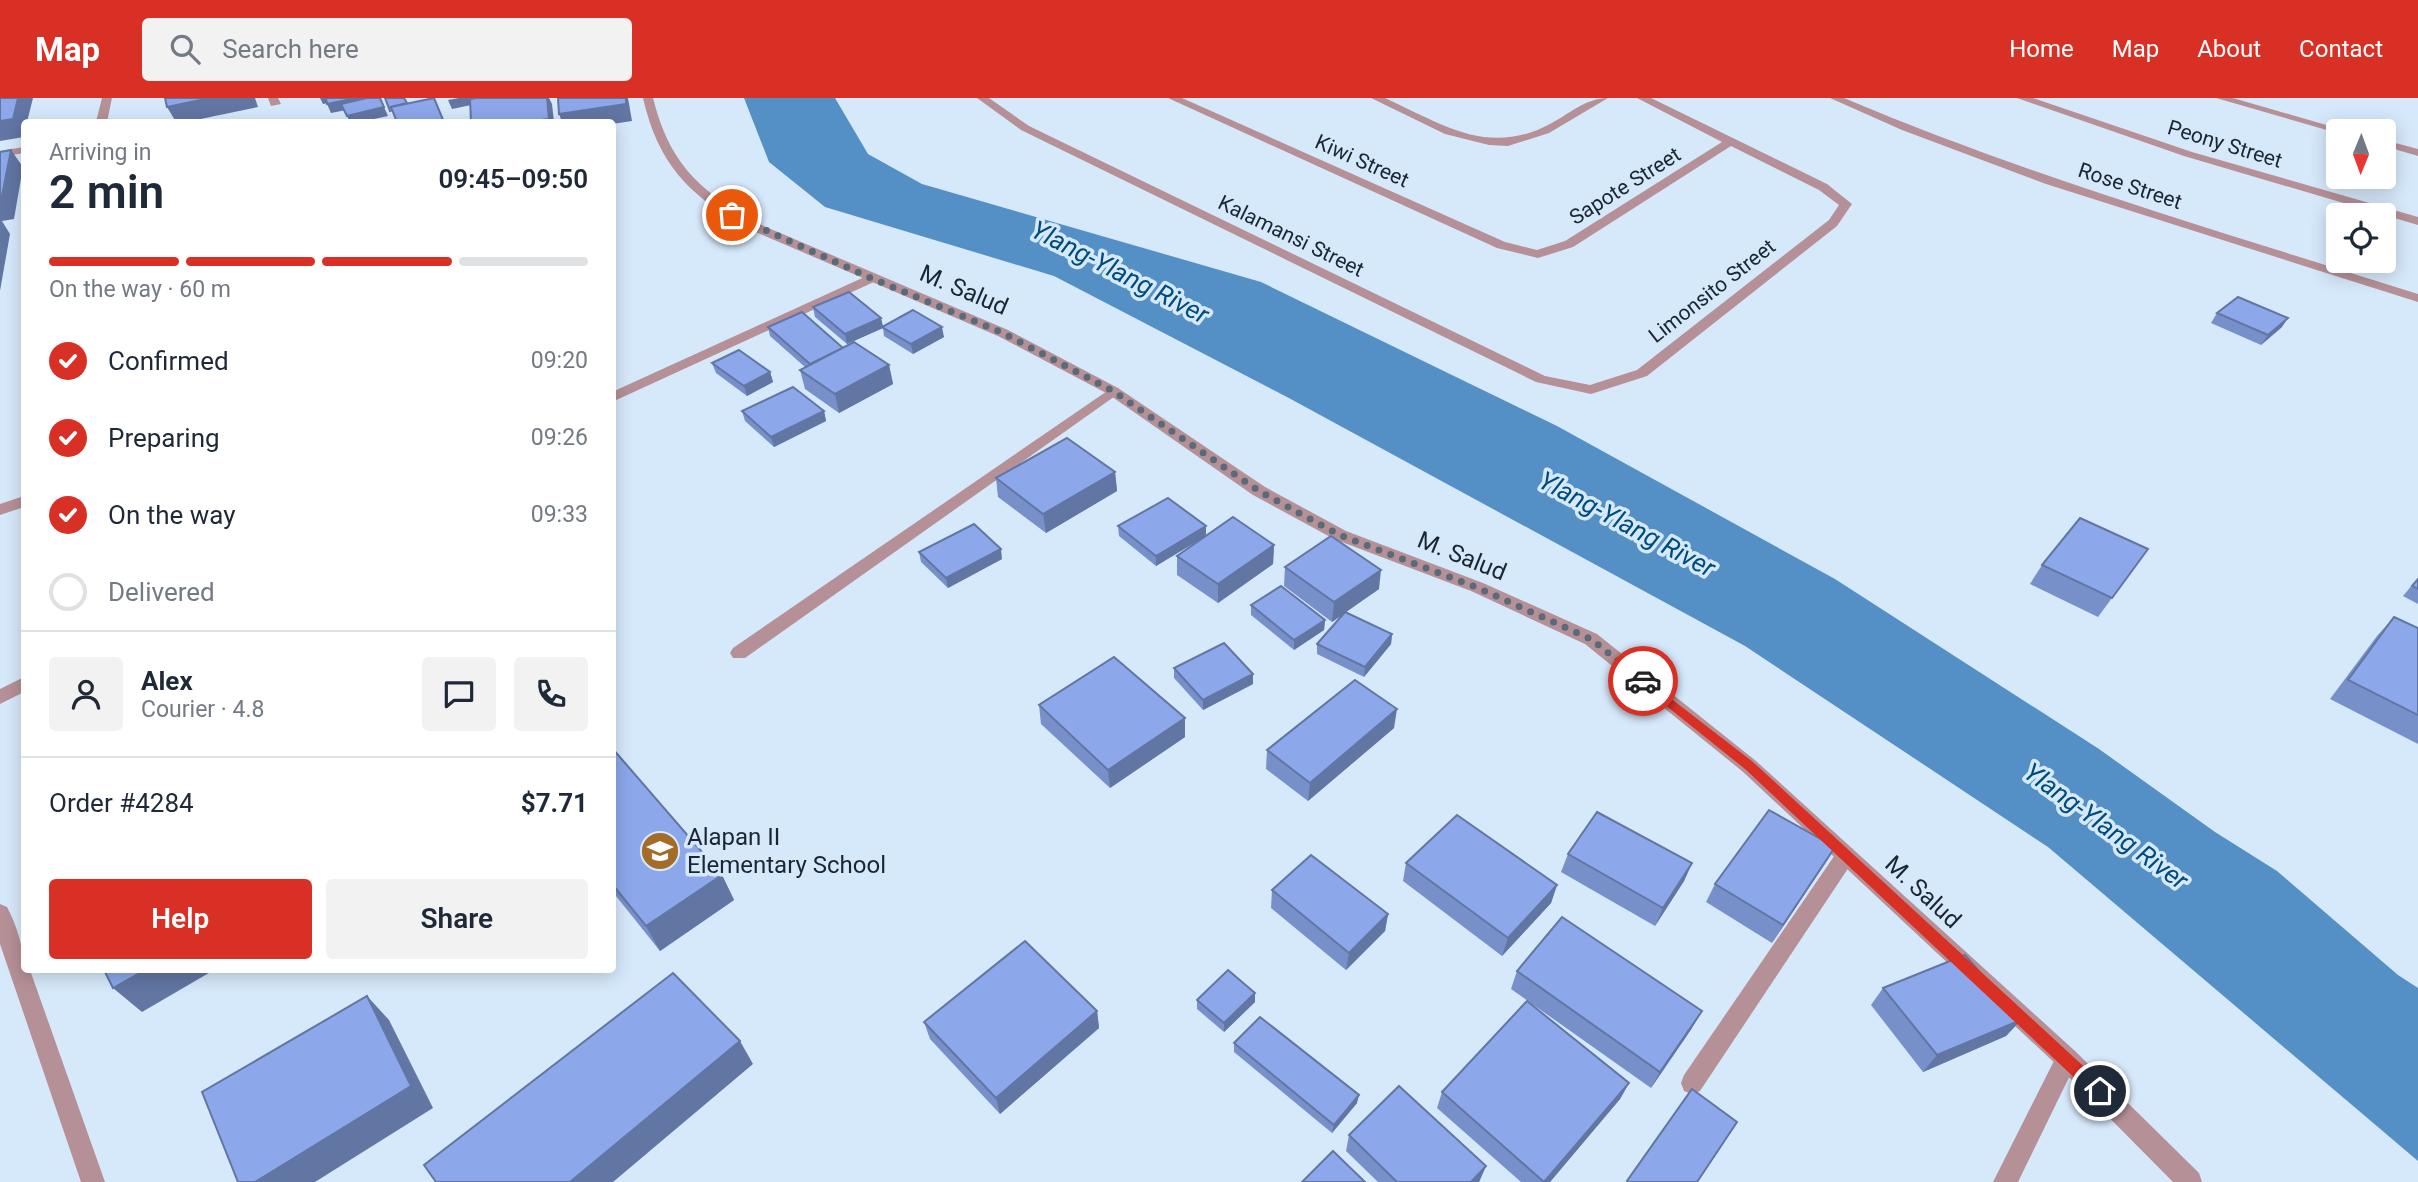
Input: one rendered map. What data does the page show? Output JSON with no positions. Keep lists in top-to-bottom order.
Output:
{
  "streets": {
    "street": [
      "Peony Street",
      "Kiwi Street",
      "Sapote Street",
      "Rose Street",
      "Kalamansi Street",
      "M. Salud",
      "Limonsito Street"
    ]
  },
  "crossings": [
    ["Kiwi Street", "Sapote Street"],
    ["Sapote Street", "Limonsito Street"],
    ["Kalamansi Street", "Limonsito Street"]
  ],
  "water": ["Ylang-Ylang River"],
  "places": {
    "school or university": ["Alapan II Elementary School"]
  },
  "north": "bottom",
  "page": {
    "header": "Map",
    "search": "Search here",
    "nav": [
      "Home",
      "Map",
      "About",
      "Contact"
    ],
    "heading": ["2 min", "Arriving in", "09:45–09:50"],
    "panel": [
      "Alex",
      "Courier · 4.8",
      "Order #4284",
      "$7.71"
    ],
    "bar": "On the way · 60 m",
    "list": [
      ["Confirmed", "09:20"],
      ["Preparing", "09:26"],
      ["On the way", "09:33"],
      "Delivered"
    ],
    "buttons": ["Help", "Share"]
  }
}
